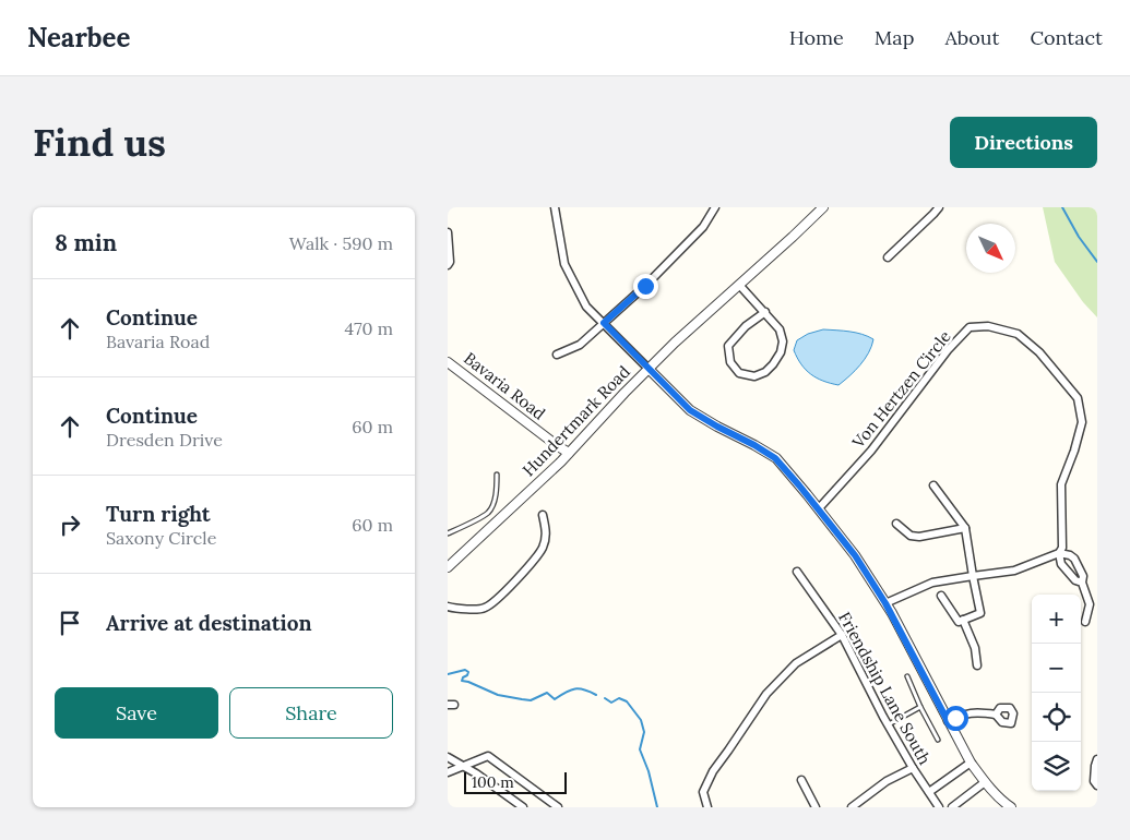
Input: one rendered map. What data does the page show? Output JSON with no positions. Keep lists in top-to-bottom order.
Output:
{
  "streets": {
    "street": [
      "Bavaria Road",
      "Von Hertzen Circle",
      "Hundertmark Road",
      "Friendship Lane South"
    ]
  },
  "crossings": [
    ["Bavaria Road", "Hundertmark Road"]
  ],
  "scale_bar": "100 m",
  "north": "bottom right",
  "page": {
    "header": "Nearbee",
    "nav": [
      "Home",
      "Map",
      "About",
      "Contact"
    ],
    "buttons": [
      "Directions",
      ["Save", "Share"]
    ],
    "title": "Find us",
    "heading": ["8 min", "Walk · 590 m"],
    "list": [
      ["Continue", "Bavaria Road", "470 m"],
      ["Continue", "Dresden Drive", "60 m"],
      ["Turn right", "Saxony Circle", "60 m"],
      "Arrive at destination"
    ],
    "map_buttons": ["+", "−"],
    "scale": "100 m"
  }
}
